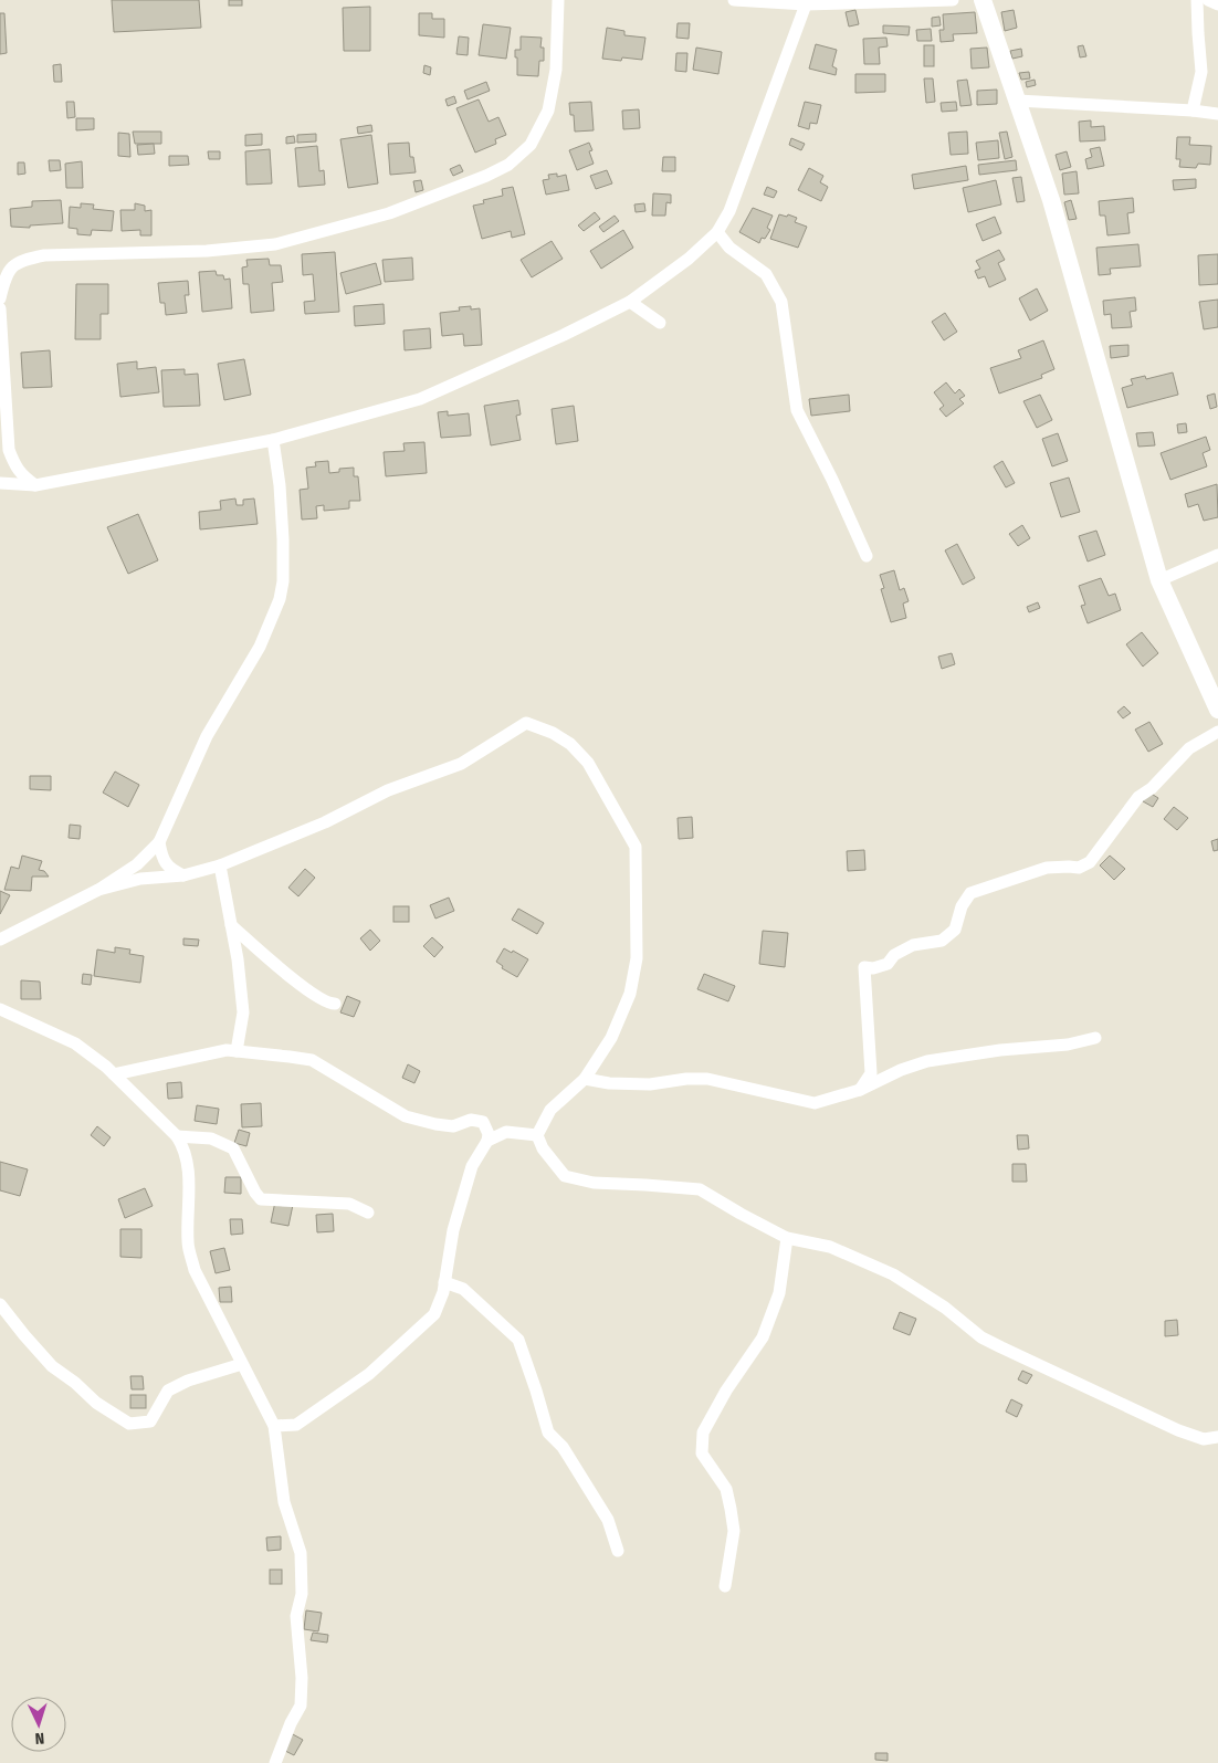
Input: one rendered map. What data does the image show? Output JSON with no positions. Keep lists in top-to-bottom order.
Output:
{
  "north": "bottom"
}
